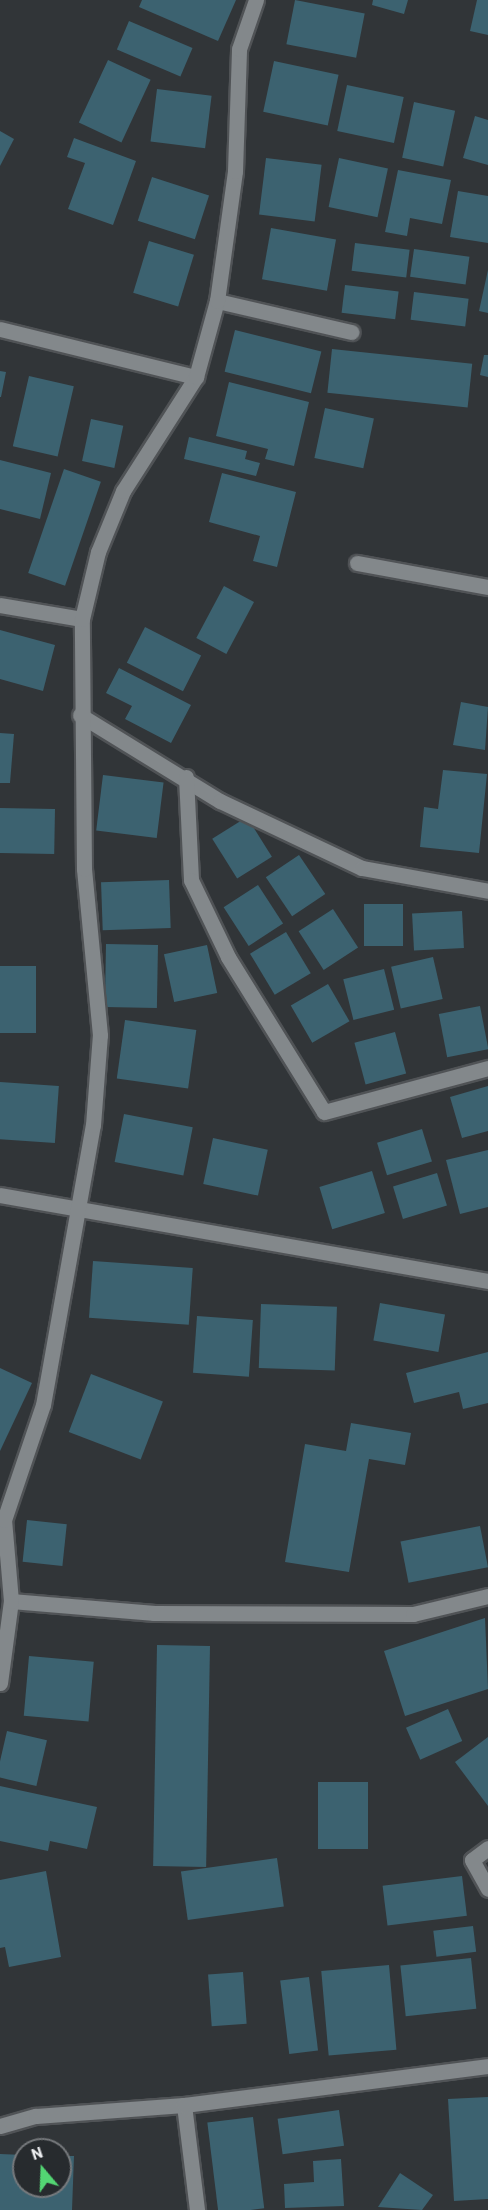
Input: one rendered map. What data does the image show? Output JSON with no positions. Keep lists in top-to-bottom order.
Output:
{
  "north": "top"
}
